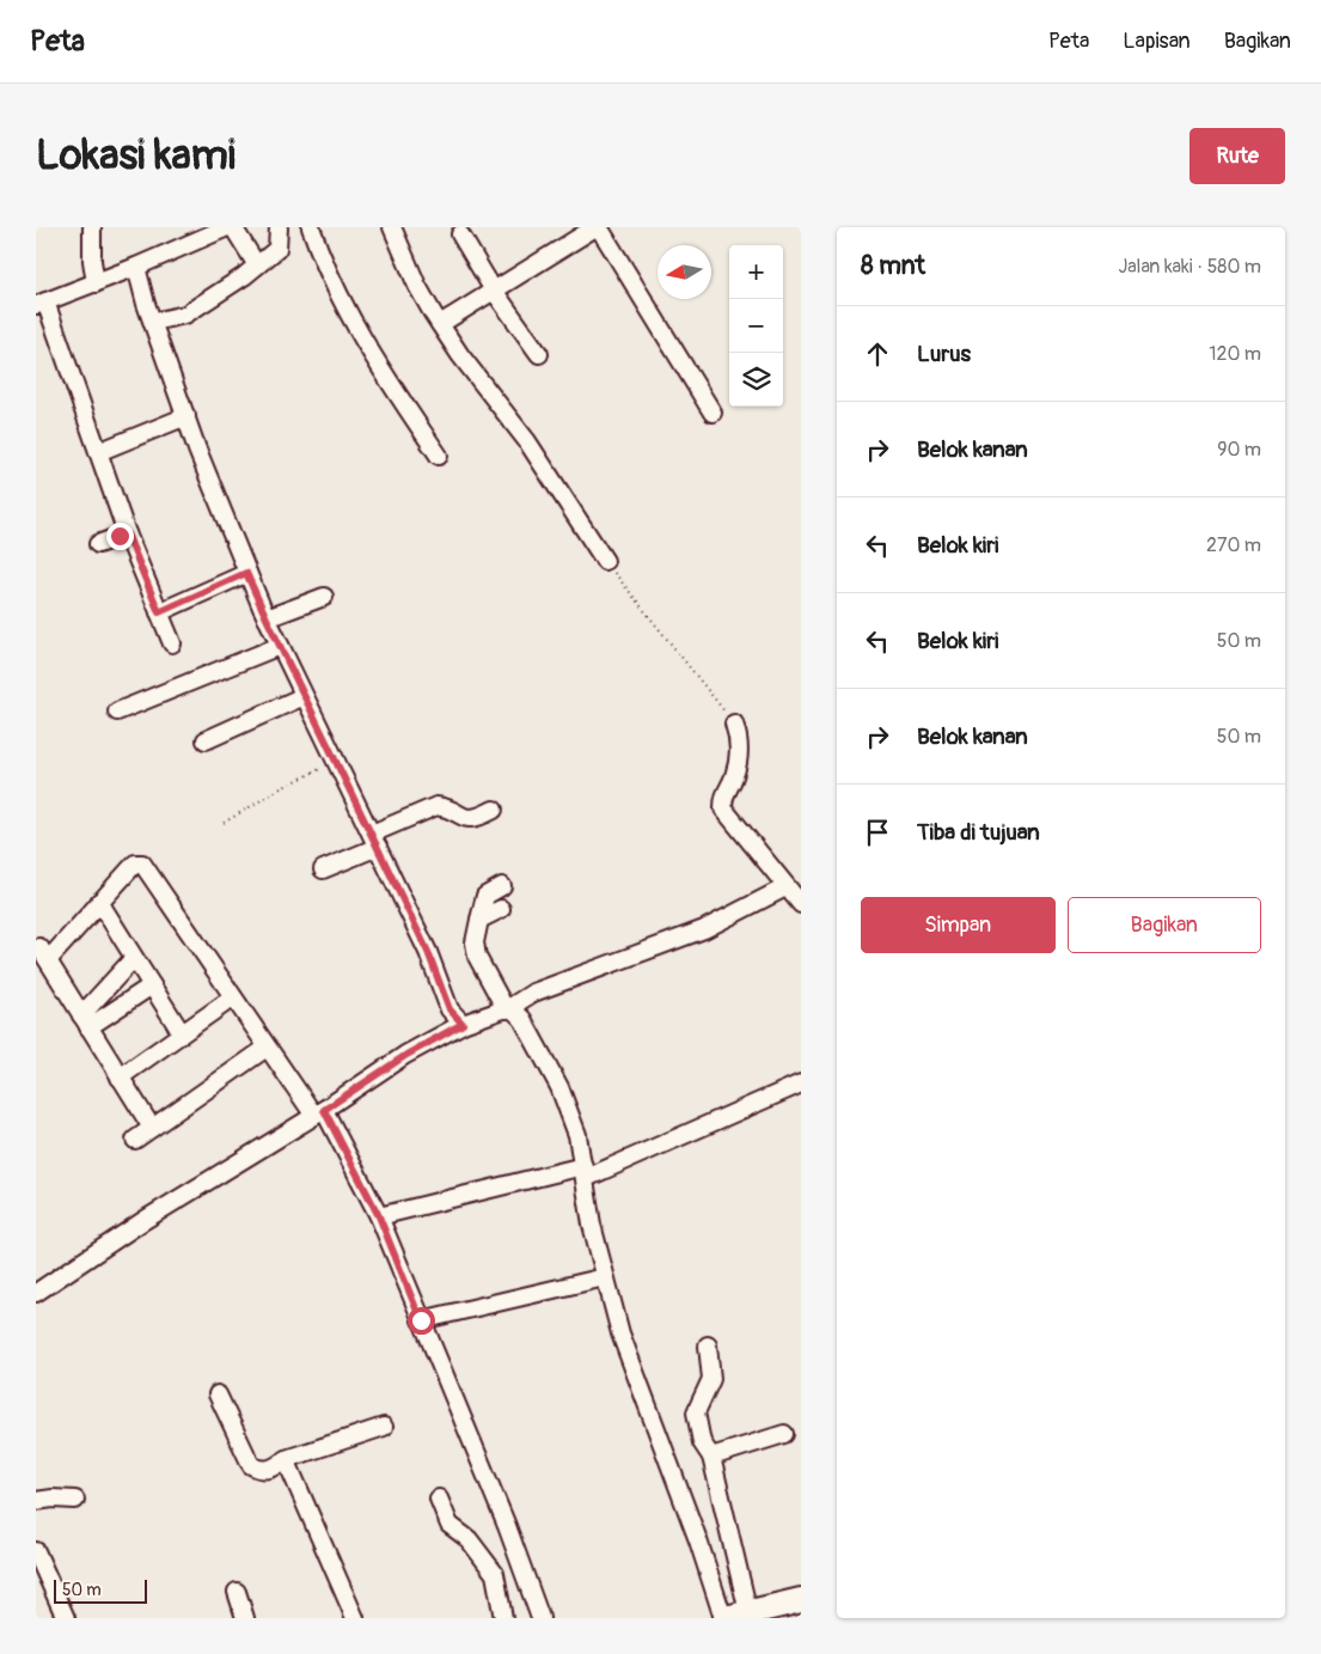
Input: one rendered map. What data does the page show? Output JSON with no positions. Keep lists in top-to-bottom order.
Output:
{
  "scale_bar": "50 m",
  "north": "left",
  "page": {
    "header": "Peta",
    "nav": ["Peta", "Lapisan", "Bagikan"],
    "buttons": [
      "Rute",
      ["Simpan", "Bagikan"]
    ],
    "title": "Lokasi kami",
    "heading": ["8 mnt", "Jalan kaki · 580 m"],
    "map_buttons": ["+", "−"],
    "list": [
      ["Lurus", "120 m"],
      ["Belok kanan", "90 m"],
      ["Belok kiri", "270 m"],
      ["Belok kiri", "50 m"],
      ["Belok kanan", "50 m"],
      "Tiba di tujuan"
    ],
    "scale": "50 m"
  }
}
